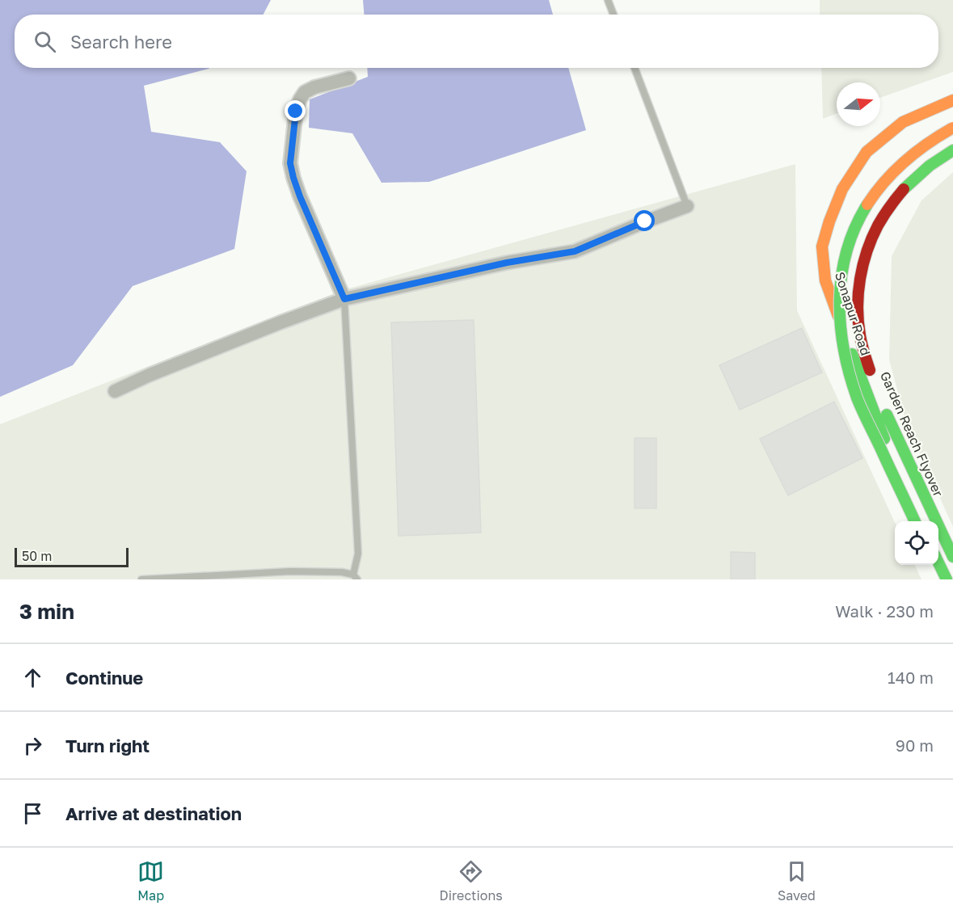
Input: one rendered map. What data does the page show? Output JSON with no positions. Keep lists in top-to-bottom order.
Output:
{
  "streets": {
    "main road": ["Sonapur Road", "Garden Reach Flyover"]
  },
  "scale_bar": "50 m",
  "north": "right",
  "page": {
    "search": "Search here",
    "scale": "50 m",
    "heading": ["3 min", "Walk · 230 m"],
    "list": [
      ["Continue", "140 m"],
      ["Turn right", "90 m"],
      "Arrive at destination"
    ],
    "nav": ["Map", "Directions", "Saved"]
  }
}
